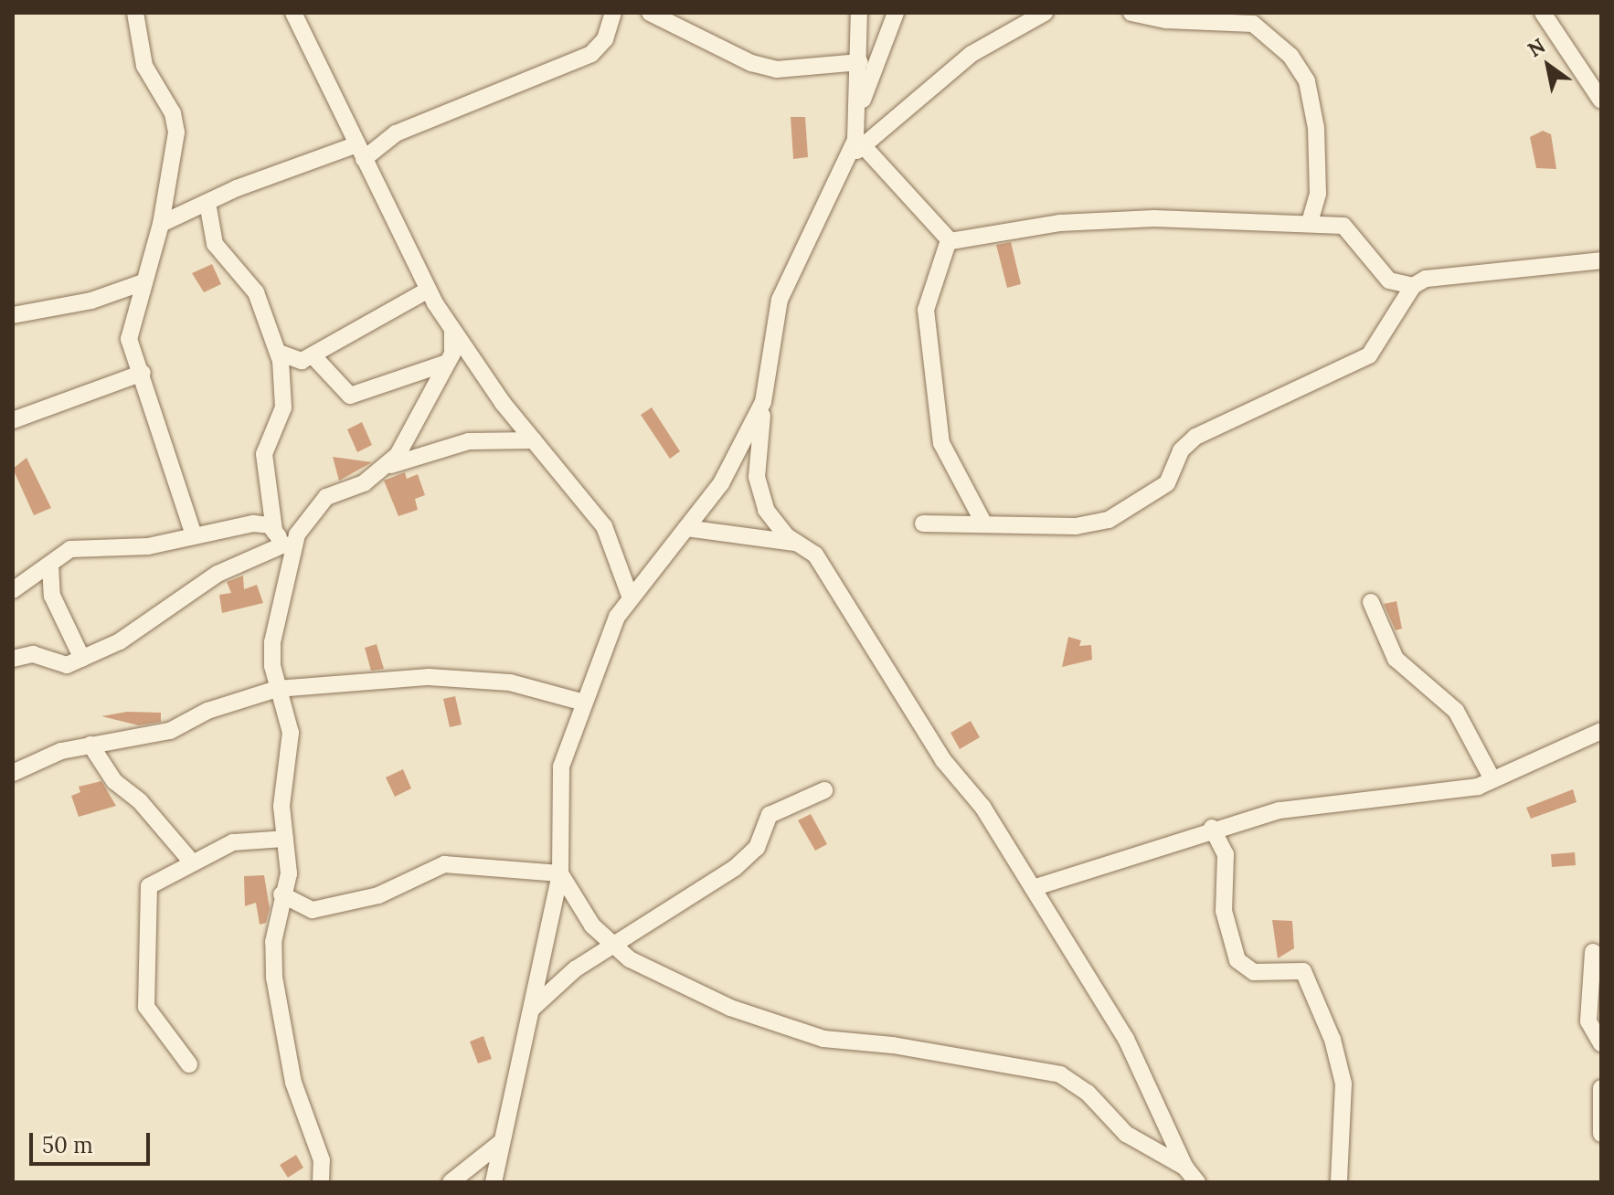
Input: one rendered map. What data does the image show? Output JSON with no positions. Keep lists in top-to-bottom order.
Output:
{
  "scale_bar": "50 m",
  "north": "top left"
}
